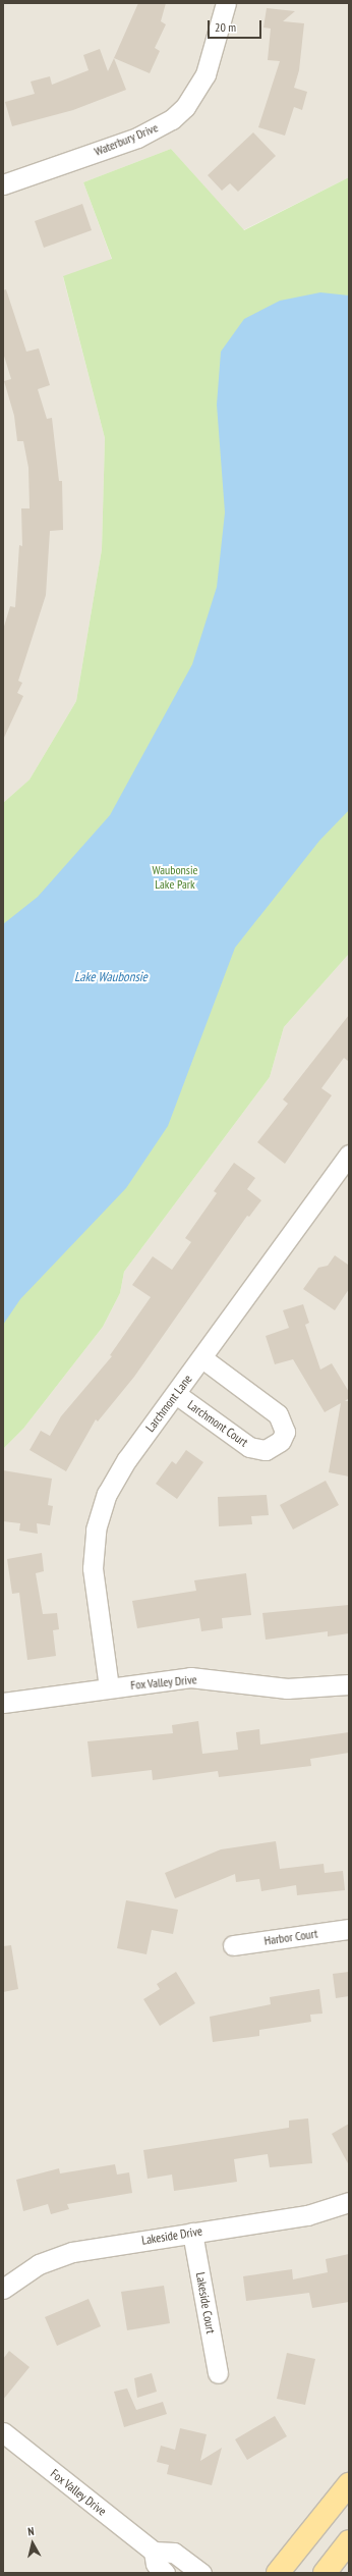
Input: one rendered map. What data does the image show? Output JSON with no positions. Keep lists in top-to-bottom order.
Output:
{
  "streets": {
    "street": [
      "Waterbury Drive",
      "Larchmont Lane",
      "Larchmont Court",
      "Fox Valley Drive",
      "Harbor Court",
      "Lakeside Drive",
      "Lakeside Court"
    ]
  },
  "crossings": [
    ["Larchmont Lane", "Larchmont Court"],
    ["Larchmont Lane", "Fox Valley Drive"],
    ["Lakeside Drive", "Lakeside Court"]
  ],
  "water": ["Lake Waubonsie"],
  "parks": ["Waubonsie Lake Park"],
  "scale_bar": "20 m",
  "north": "top"
}
